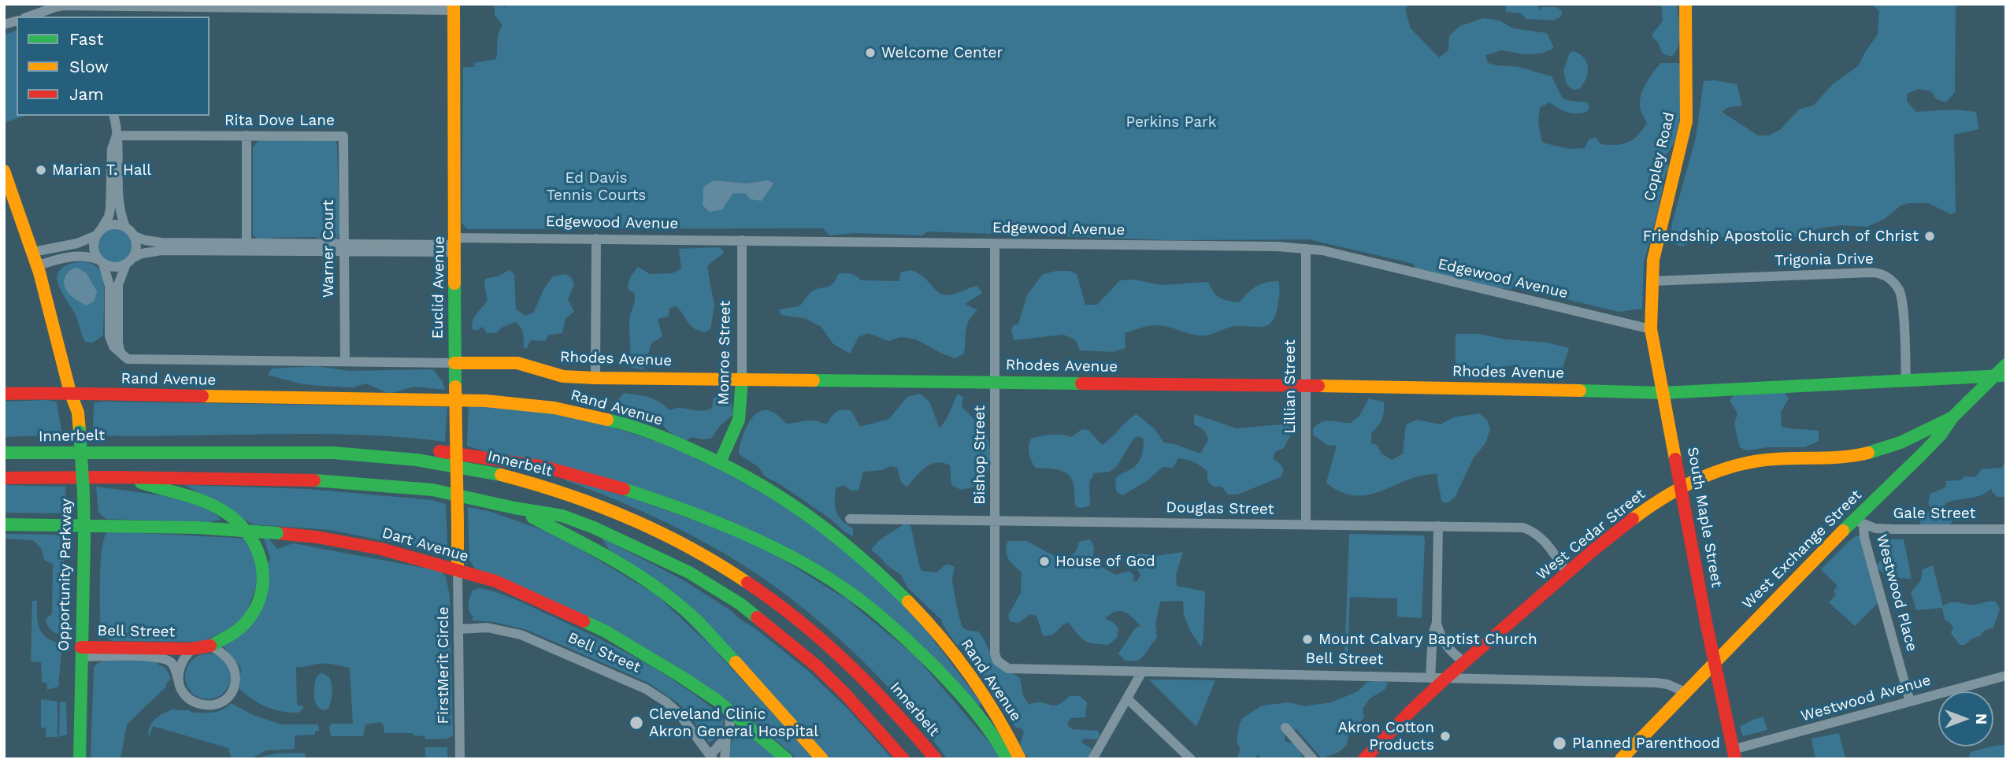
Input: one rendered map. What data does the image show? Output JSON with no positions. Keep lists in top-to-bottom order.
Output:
{
  "streets": {
    "main road": [
      "Copley Road",
      "Euclid Avenue",
      "Monroe Street",
      "Rhodes Avenue",
      "Rand Avenue",
      "Innerbelt",
      "South Maple Street",
      "West Cedar Street",
      "Dart Avenue",
      "West Exchange Street",
      "Opportunity Parkway",
      "Bell Street"
    ],
    "street": [
      "Rita Dove Lane",
      "Edgewood Avenue",
      "Warner Court",
      "Trigonia Drive",
      "Lillian Street",
      "Bishop Street",
      "Douglas Street",
      "Gale Street",
      "Westwood Place",
      "FirstMerit Circle",
      "Westwood Avenue"
    ]
  },
  "crossings": [
    ["Rita Dove Lane", "Warner Court"],
    ["Copley Road", "Trigonia Drive"],
    ["Copley Road", "South Maple Street"],
    ["Edgewood Avenue", "Warner Court"],
    ["Edgewood Avenue", "Euclid Avenue"],
    ["Edgewood Avenue", "Monroe Street"],
    ["Edgewood Avenue", "Lillian Street"],
    ["Edgewood Avenue", "Bishop Street"],
    ["Edgewood Avenue", "South Maple Street"],
    ["Warner Court", "Rhodes Avenue"],
    ["Trigonia Drive", "Rhodes Avenue"],
    ["Trigonia Drive", "South Maple Street"],
    ["Euclid Avenue", "Rhodes Avenue"],
    ["Euclid Avenue", "Dart Avenue"],
    ["Euclid Avenue", "FirstMerit Circle"],
    ["Monroe Street", "Rhodes Avenue"],
    ["Monroe Street", "Rand Avenue"],
    ["Rhodes Avenue", "Lillian Street"],
    ["Rhodes Avenue", "Bishop Street"],
    ["Rhodes Avenue", "South Maple Street"],
    ["Rhodes Avenue", "West Exchange Street"],
    ["Rand Avenue", "Opportunity Parkway"],
    ["Lillian Street", "Douglas Street"],
    ["Bishop Street", "Douglas Street"],
    ["Bishop Street", "Bell Street"],
    ["Douglas Street", "West Cedar Street"],
    ["Gale Street", "West Exchange Street"],
    ["Gale Street", "Westwood Place"],
    ["South Maple Street", "West Cedar Street"],
    ["South Maple Street", "West Exchange Street"],
    ["South Maple Street", "Westwood Avenue"],
    ["West Cedar Street", "West Exchange Street"],
    ["West Cedar Street", "Bell Street"],
    ["Dart Avenue", "Opportunity Parkway"],
    ["Dart Avenue", "FirstMerit Circle"],
    ["West Exchange Street", "Westwood Place"],
    ["West Exchange Street", "Bell Street"],
    ["Opportunity Parkway", "Bell Street"],
    ["Westwood Place", "Westwood Avenue"],
    ["Bell Street", "FirstMerit Circle"]
  ],
  "parks": ["Perkins Park", "Ed Davis Tennis Courts"],
  "places": [
    "Welcome Center",
    "Marian T. Hall",
    "Friendship Apostolic Church of Christ",
    "House of God",
    "Mount Calvary Baptist Church",
    "Cleveland Clinic Akron General Hospital",
    "Akron Cotton Products",
    "Planned Parenthood"
  ],
  "legend": ["Fast", "Slow", "Jam"],
  "north": "right"
}
